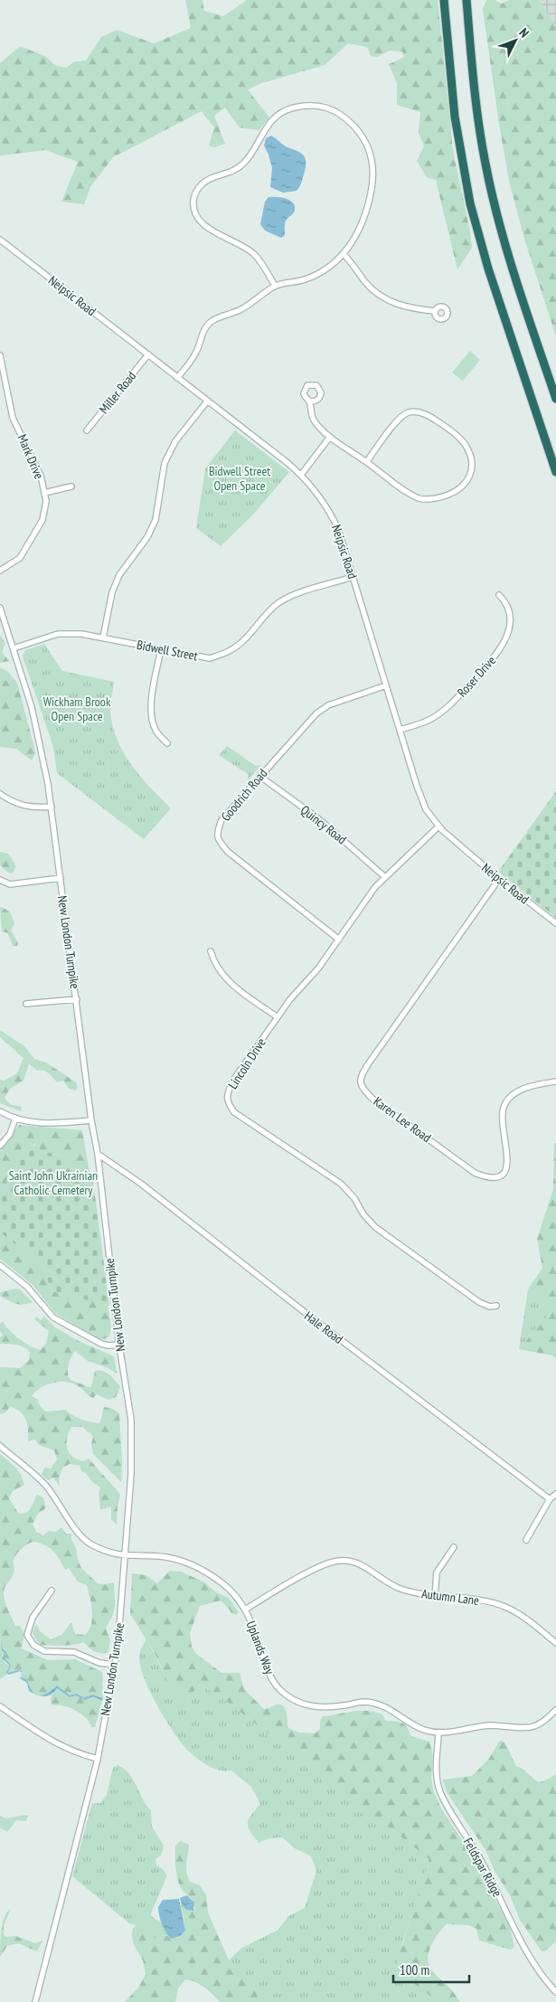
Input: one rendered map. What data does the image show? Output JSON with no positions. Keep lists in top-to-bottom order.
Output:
{
  "streets": {
    "street": [
      "Neipsic Road",
      "Miller Road",
      "Mark Drive",
      "Bidwell Street",
      "Roser Drive",
      "Goodrich Road",
      "Quincy Road",
      "New London Turnpike",
      "Lincoln Drive",
      "Karen Lee Road",
      "Hale Road",
      "Autumn Lane",
      "Uplands Way",
      "Feldspar Ridge"
    ]
  },
  "crossings": [
    ["Neipsic Road", "Miller Road"],
    ["Neipsic Road", "Bidwell Street"],
    ["Neipsic Road", "Roser Drive"],
    ["Neipsic Road", "Goodrich Road"],
    ["Neipsic Road", "Lincoln Drive"],
    ["Neipsic Road", "Karen Lee Road"],
    ["Bidwell Street", "New London Turnpike"],
    ["Goodrich Road", "Quincy Road"],
    ["Goodrich Road", "Lincoln Drive"],
    ["Quincy Road", "Lincoln Drive"],
    ["New London Turnpike", "Hale Road"],
    ["New London Turnpike", "Uplands Way"],
    ["Autumn Lane", "Uplands Way"],
    ["Uplands Way", "Feldspar Ridge"]
  ],
  "parks": ["Bidwell Street Open Space", "Wickham Brook Open Space", "Saint John Ukrainian Catholic Cemetery"],
  "scale_bar": "100 m",
  "north": "top right"
}
